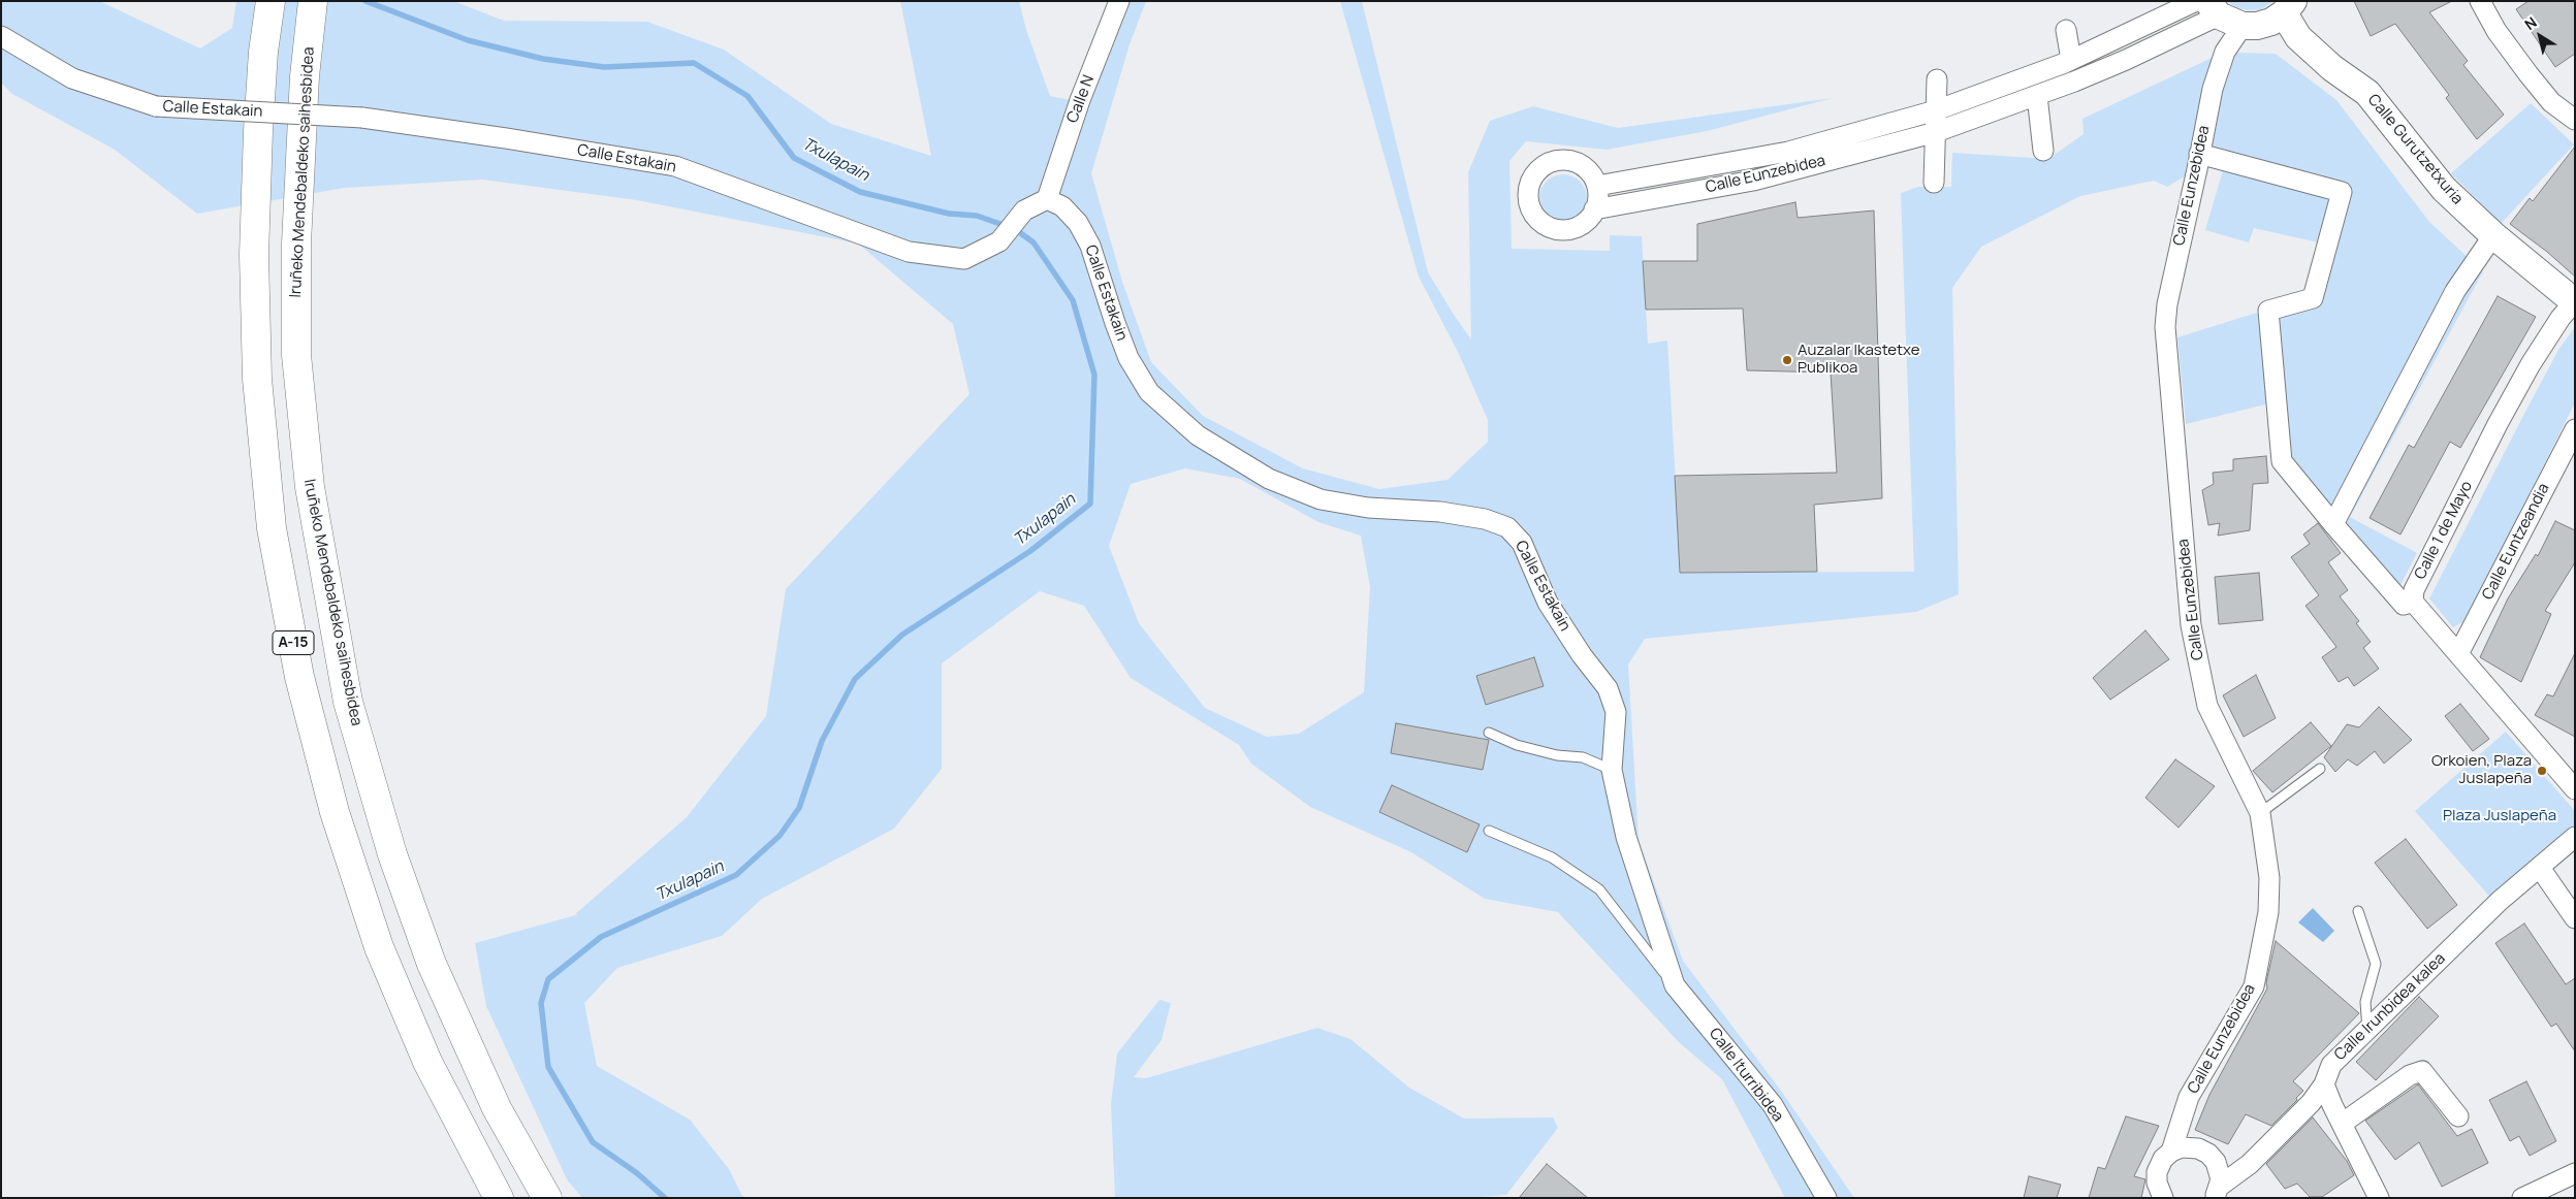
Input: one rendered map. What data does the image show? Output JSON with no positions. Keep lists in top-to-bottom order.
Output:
{
  "streets": {
    "highway": ["Iruñeko Mendebaldeko saihesbidea", "A-15"],
    "street": [
      "Calle N",
      "Calle Estakain",
      "Calle Gurutzetxuria",
      "Calle Eunzebidea",
      "Calle 1 de Mayo",
      "Calle Euntzeandia",
      "Calle Irunbidea kalea",
      "Calle Iturribidea"
    ]
  },
  "crossings": [
    ["Calle N", "Calle Estakain"],
    ["Calle Estakain", "Calle Iturribidea"],
    ["Calle Gurutzetxuria", "Calle 1 de Mayo"]
  ],
  "water": ["Txulapain"],
  "parks": ["Plaza Juslapeña"],
  "places": ["Auzalar Ikastetxe Publikoa", "Orkoien, Plaza Juslapeña"],
  "north": "top left"
}
